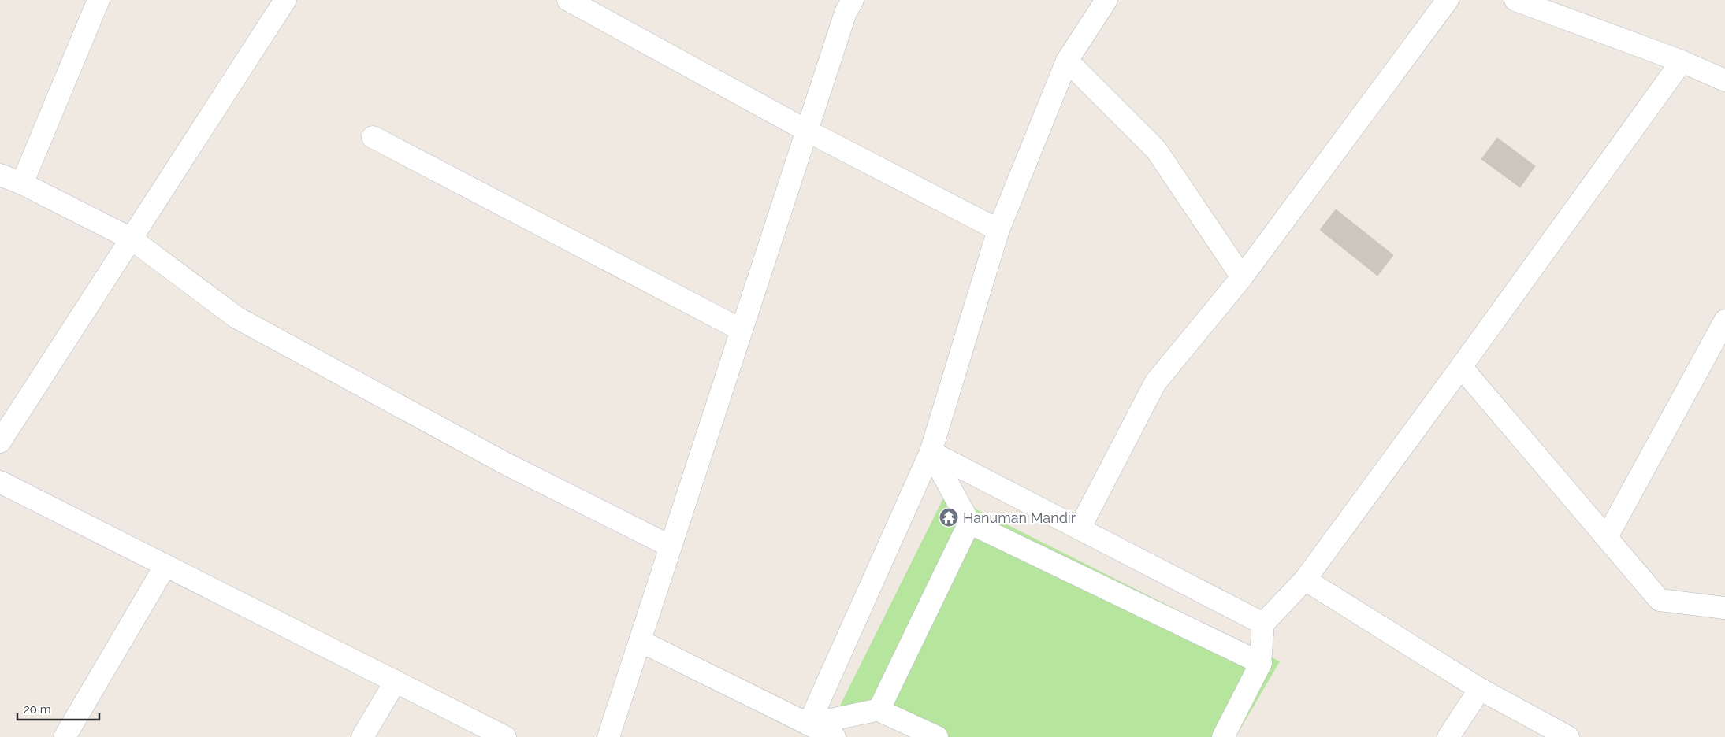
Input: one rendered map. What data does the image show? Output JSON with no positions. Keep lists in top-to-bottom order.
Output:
{
  "places": {
    "temple": ["Hanuman Mandir"]
  },
  "scale_bar": "20 m"
}
